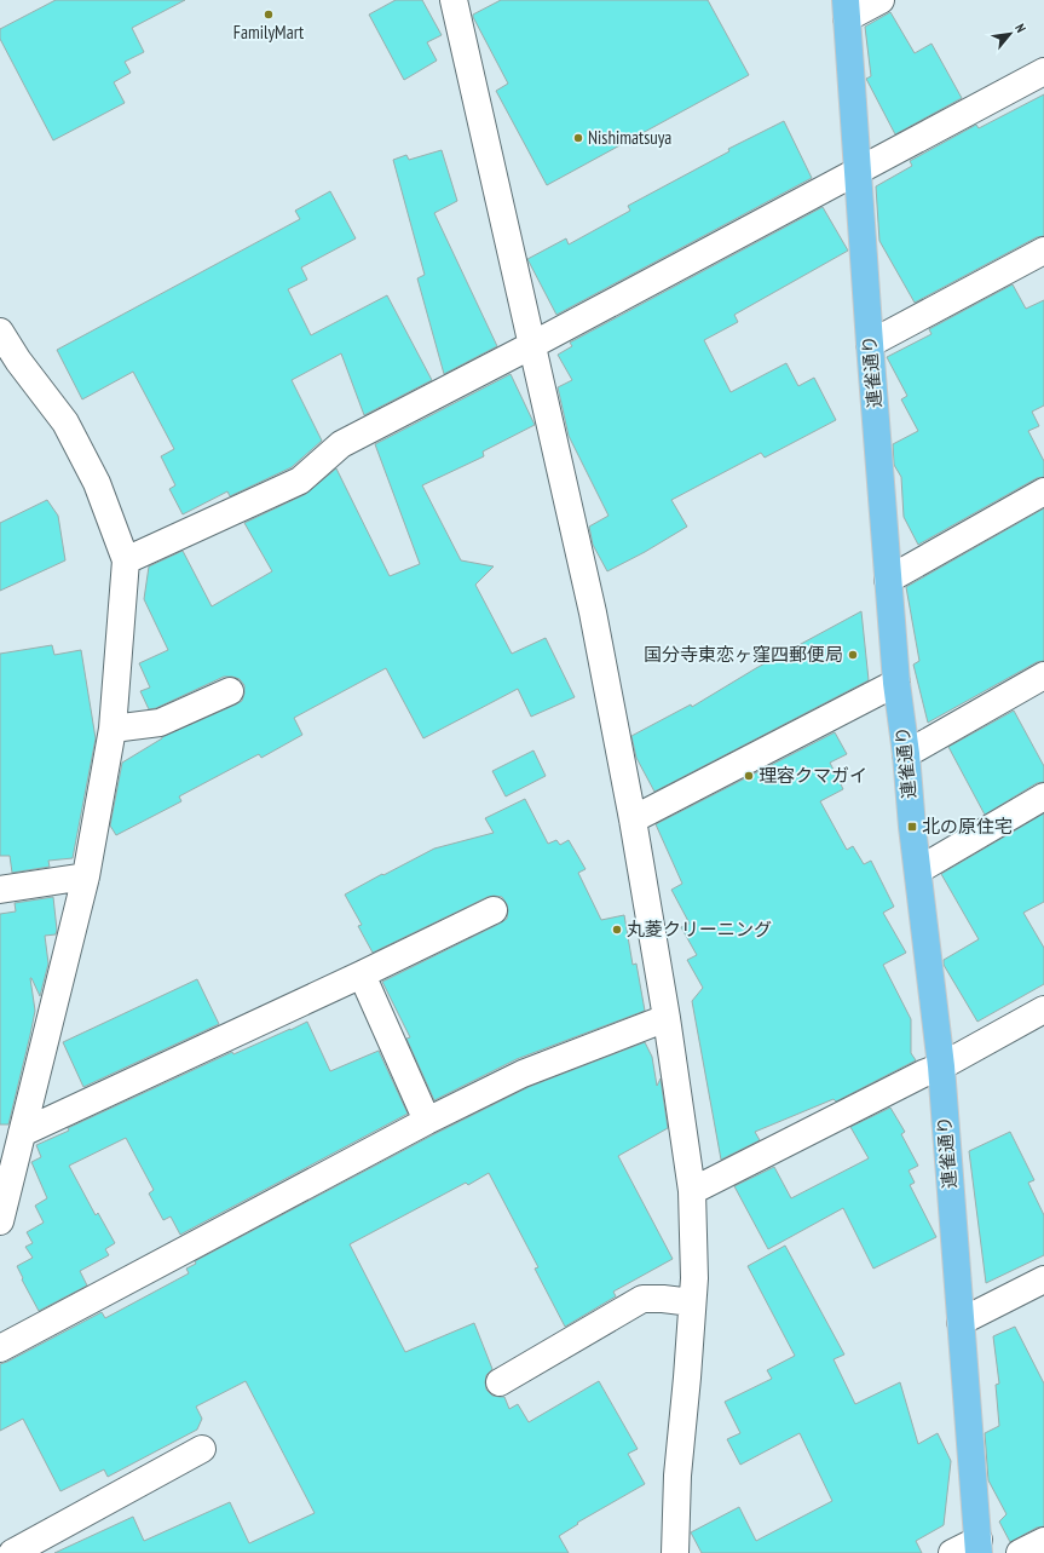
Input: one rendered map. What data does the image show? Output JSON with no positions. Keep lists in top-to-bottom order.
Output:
{
  "streets": {
    "main road": ["連雀通り"]
  },
  "places": {
    "other": [
      "FamilyMart",
      "Nishimatsuya",
      "国分寺東恋ヶ窪四郵便局",
      "理容クマガイ",
      "丸菱クリーニング"
    ],
    "transit": ["北の原住宅"]
  },
  "north": "top right"
}
